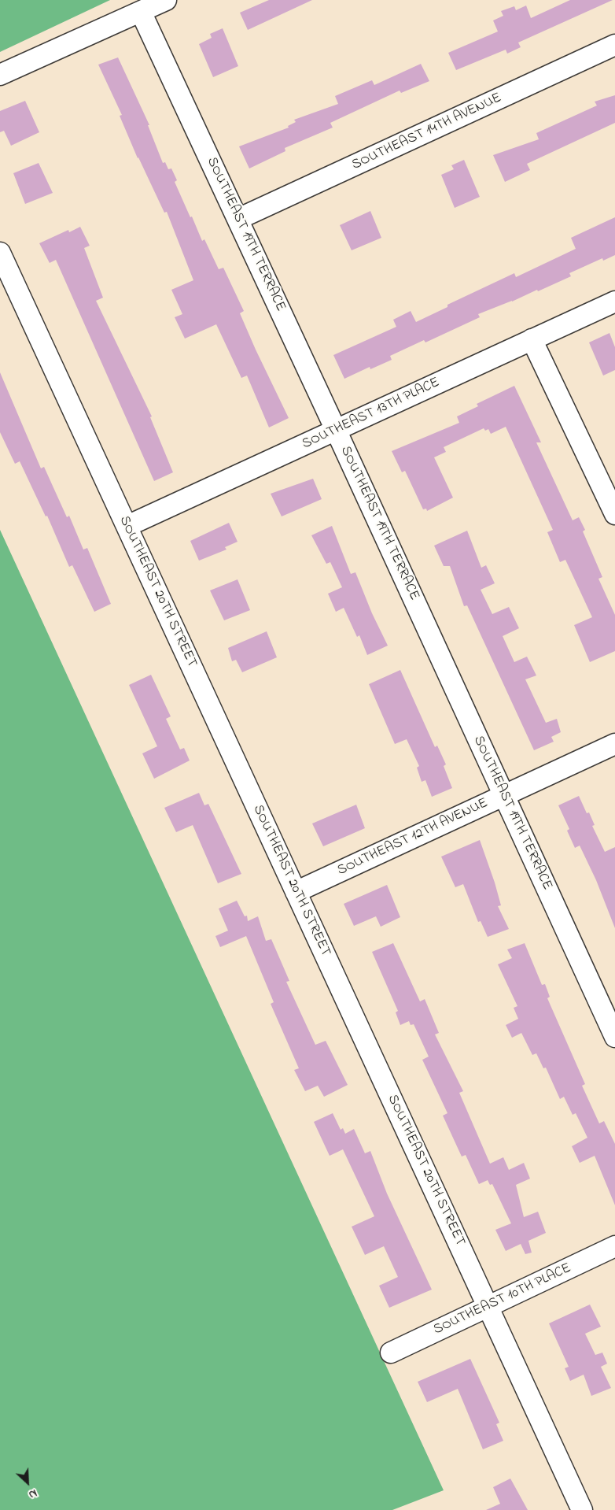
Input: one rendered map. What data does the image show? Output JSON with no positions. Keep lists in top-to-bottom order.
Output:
{
  "streets": {
    "street": [
      "SOUTHEAST 14TH AVENUE",
      "SOUTHEAST 19TH TERRACE",
      "SOUTHEAST 13TH PLACE",
      "SOUTHEAST 20TH STREET",
      "SOUTHEAST 12TH AVENUE",
      "SOUTHEAST 10TH PLACE"
    ]
  },
  "crossings": [
    ["SOUTHEAST 14TH AVENUE", "SOUTHEAST 19TH TERRACE"],
    ["SOUTHEAST 19TH TERRACE", "SOUTHEAST 13TH PLACE"],
    ["SOUTHEAST 19TH TERRACE", "SOUTHEAST 12TH AVENUE"],
    ["SOUTHEAST 13TH PLACE", "SOUTHEAST 20TH STREET"],
    ["SOUTHEAST 20TH STREET", "SOUTHEAST 12TH AVENUE"],
    ["SOUTHEAST 20TH STREET", "SOUTHEAST 10TH PLACE"]
  ],
  "north": "bottom right"
}
